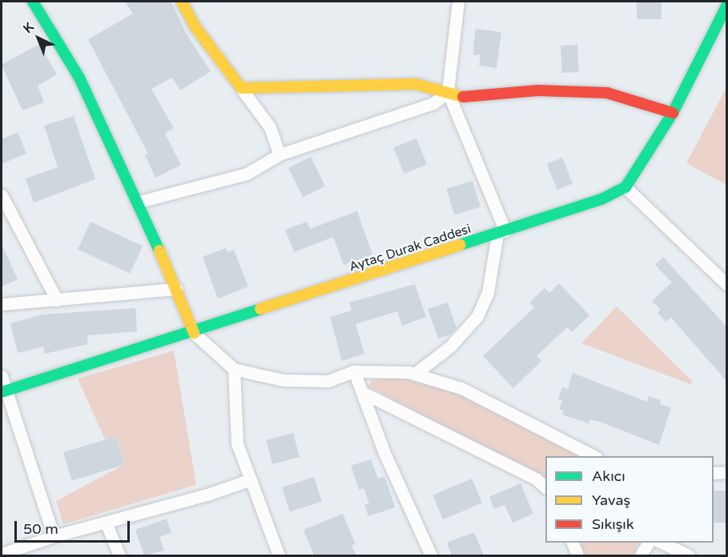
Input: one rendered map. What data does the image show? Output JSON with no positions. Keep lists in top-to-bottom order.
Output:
{
  "streets": {
    "street": ["Aytaç Durak Caddesi"]
  },
  "legend": ["Akıcı", "Yavaş", "Sıkışık"],
  "scale_bar": "50 m",
  "north": "top left"
}
